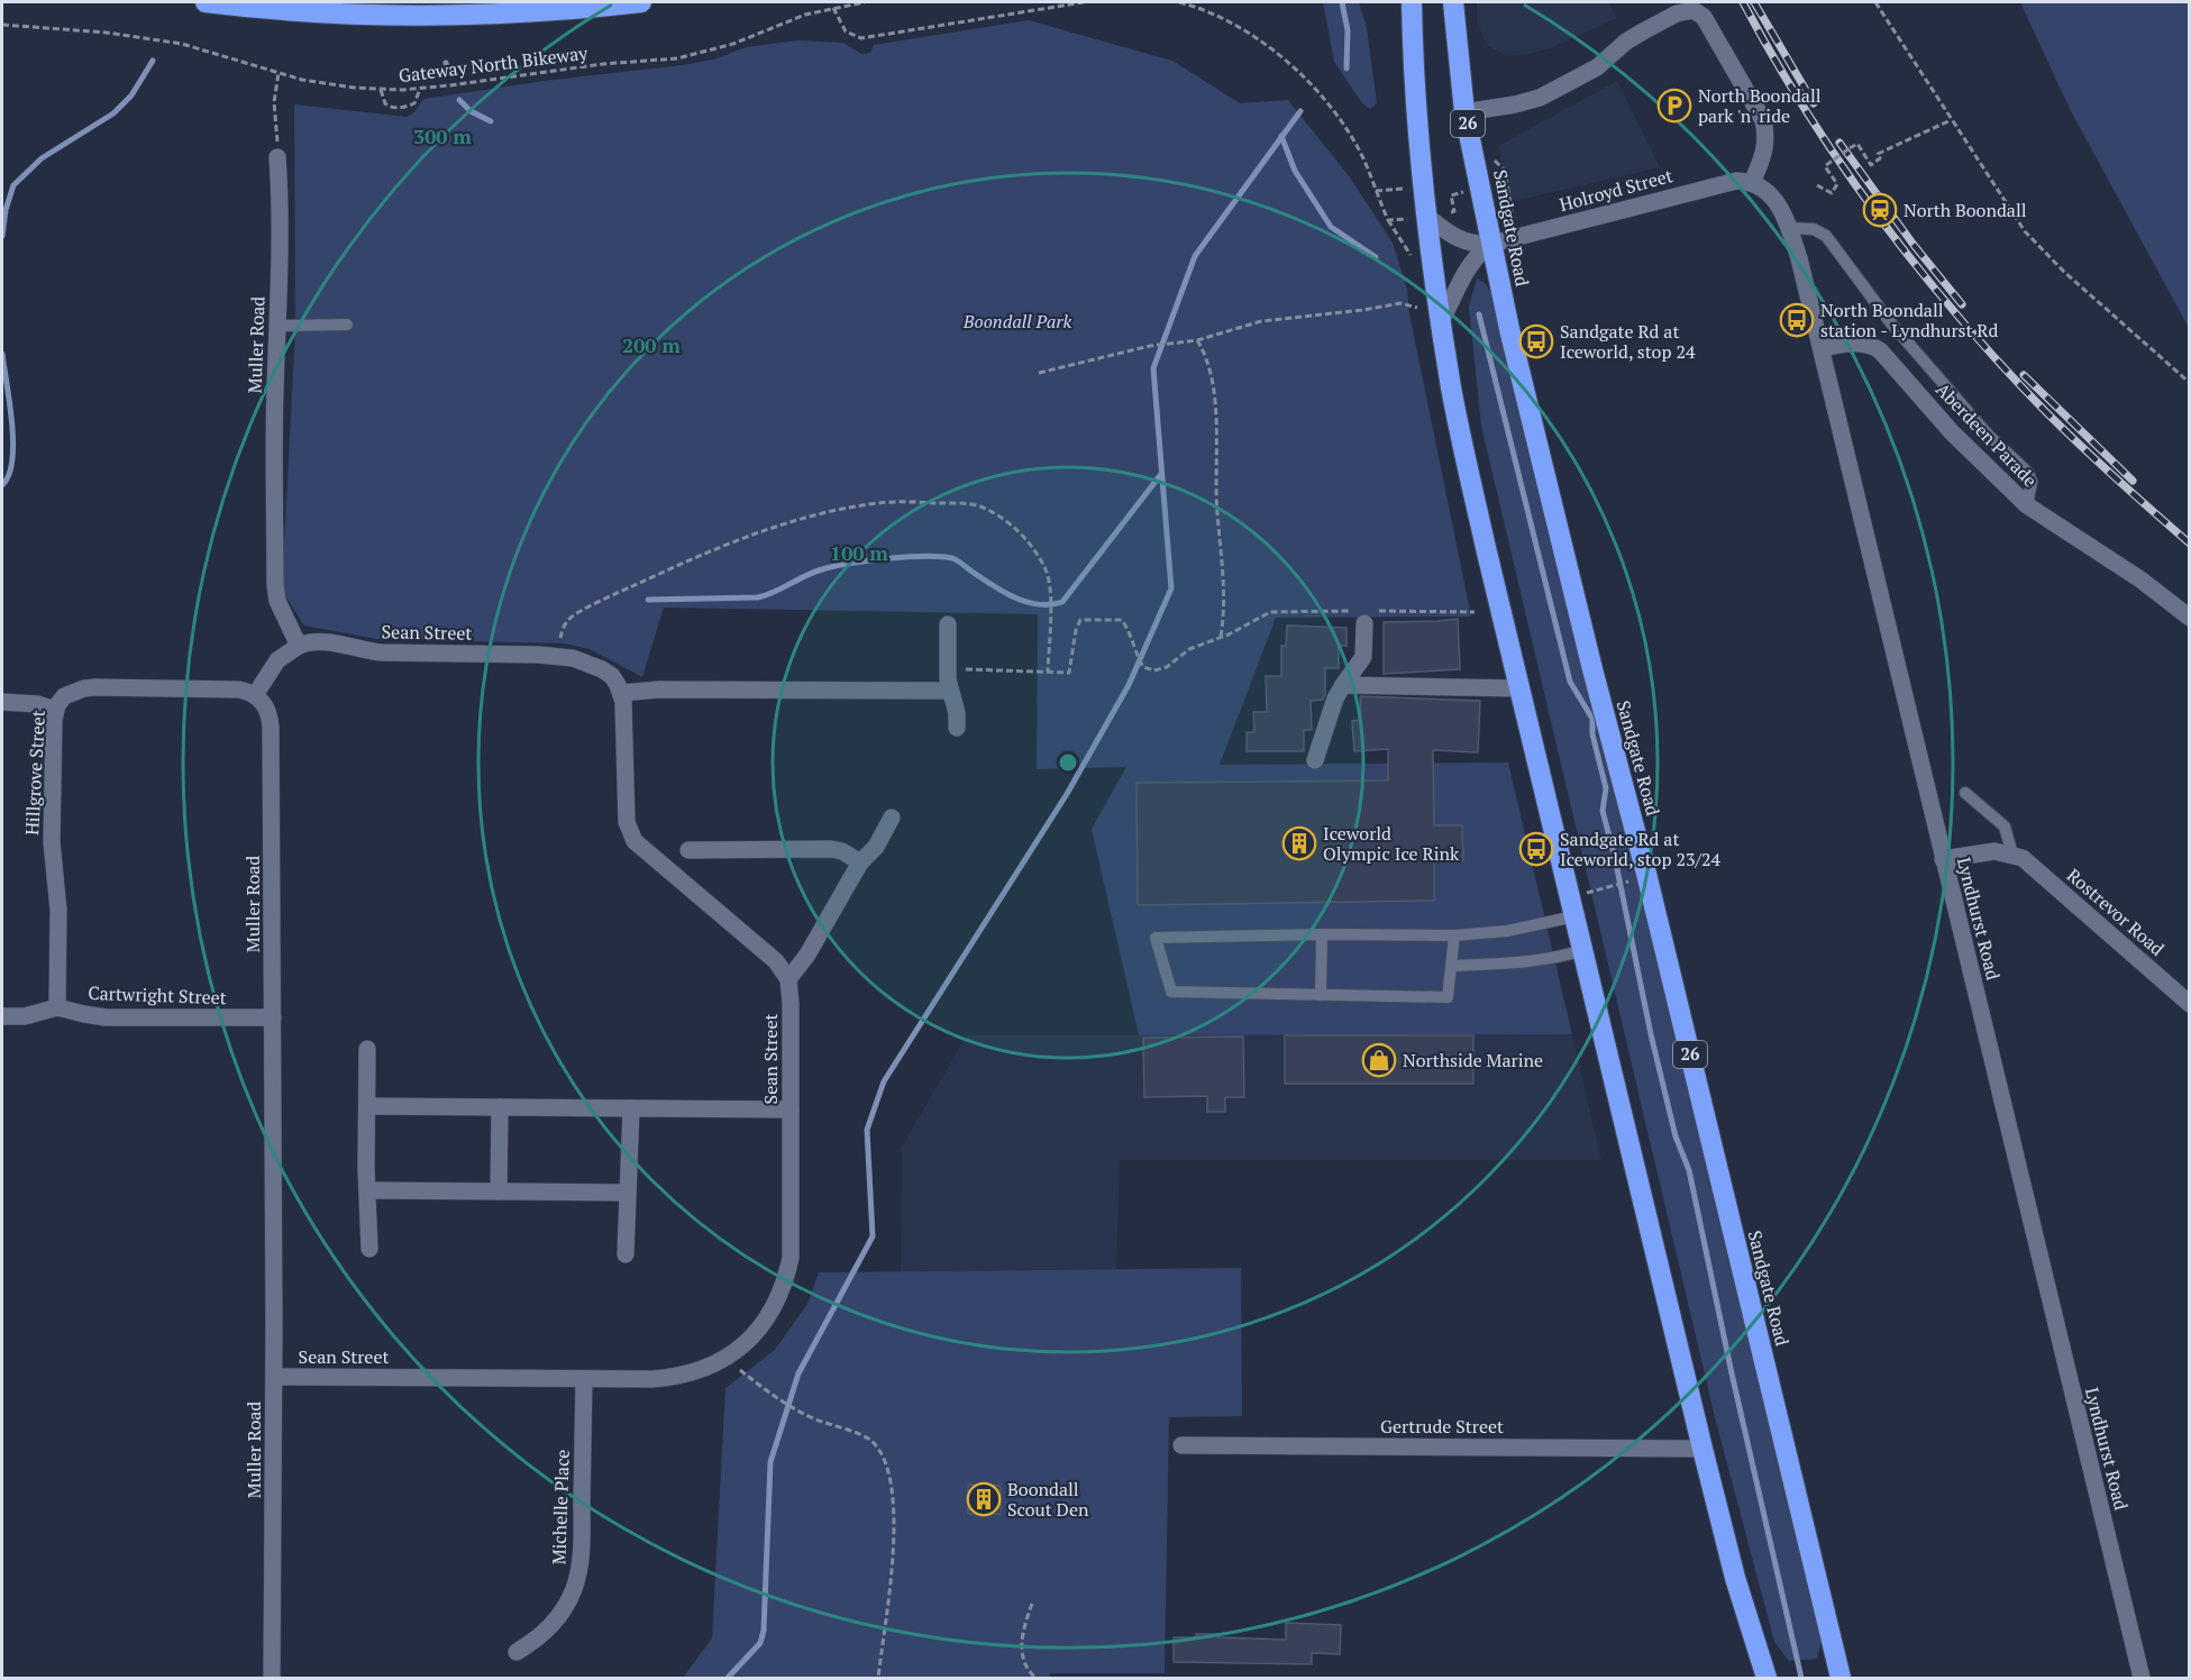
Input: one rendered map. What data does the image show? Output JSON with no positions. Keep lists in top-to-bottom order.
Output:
{
  "streets": {
    "highway": ["26", "Sandgate Road"],
    "street": [
      "Holroyd Street",
      "Muller Road",
      "Aberdeen Parade",
      "Sean Street",
      "Hillgrove Street",
      "Rostrevor Road",
      "Lyndhurst Road",
      "Cartwright Street",
      "Gertrude Street",
      "Michelle Place"
    ],
    "path": ["Gateway North Bikeway"]
  },
  "crossings": [
    ["Holroyd Street", "Sandgate Road"],
    ["Holroyd Street", "Lyndhurst Road"],
    ["Muller Road", "Sean Street"],
    ["Muller Road", "Hillgrove Street"],
    ["Muller Road", "Cartwright Street"],
    ["Aberdeen Parade", "Lyndhurst Road"],
    ["Sean Street", "Michelle Place"],
    ["Hillgrove Street", "Cartwright Street"],
    ["Rostrevor Road", "Lyndhurst Road"]
  ],
  "parks": ["Boondall Park"],
  "places": {
    "parking": ["North Boondall park 'n' ride"],
    "station": ["North Boondall"],
    "bus stop": ["North Boondall station - Lyndhurst Rd", "Sandgate Rd at Iceworld, stop 24", "Sandgate Rd at Iceworld, stop 23/24"],
    "building": ["Iceworld Olympic Ice Rink", "Boondall Scout Den"],
    "shop": ["Northside Marine"]
  },
  "rings": ["300 m", "200 m", "100 m"]
}
